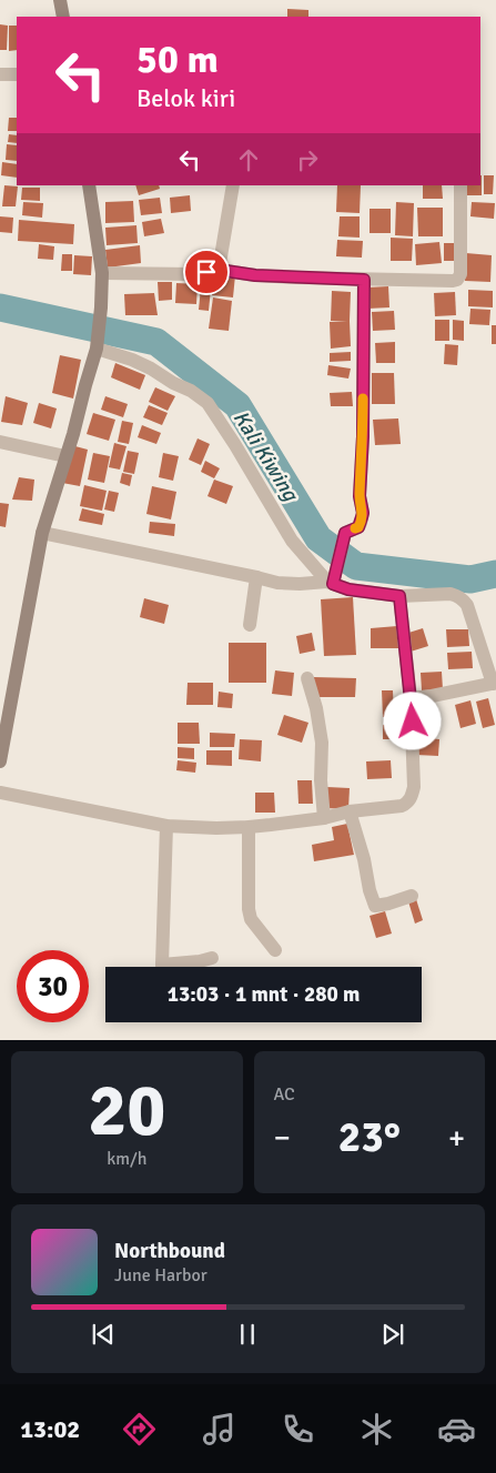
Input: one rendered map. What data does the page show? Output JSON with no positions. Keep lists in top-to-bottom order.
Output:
{
  "water": ["Kali Kiwing"],
  "page": {
    "turn": ["50 m", "Belok kiri"],
    "limit": "30",
    "trip": "13:03 · 1 mnt · 280 m",
    "tile": [
      ["20", "km/h"],
      "AC"
    ],
    "heat": ["−", "23°", "+"],
    "song": ["Northbound", "June Harbor"],
    "tabs": "13:02"
  }
}
